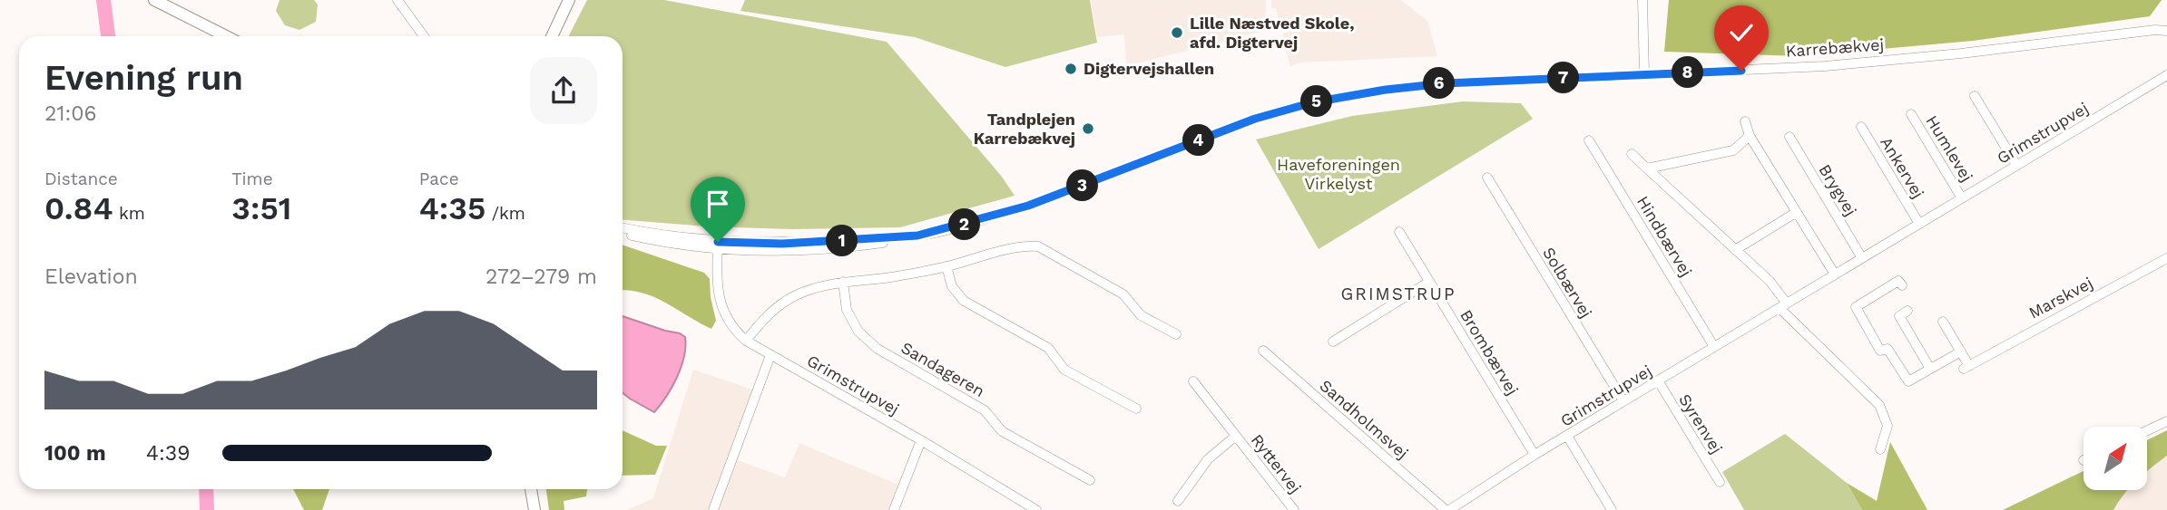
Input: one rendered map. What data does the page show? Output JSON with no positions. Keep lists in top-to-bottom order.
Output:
{
  "streets": {
    "street": [
      "Karrebækvej",
      "Grimstrupvej",
      "Humlevej",
      "Ankervej",
      "Brygvej",
      "Hindbærvej",
      "Solbærvej",
      "Marskvej",
      "Brombærvej",
      "Sandageren",
      "Sandholmsvej",
      "Syrenvej",
      "Ryttervej"
    ]
  },
  "crossings": [
    ["Karrebækvej", "Grimstrupvej"],
    ["Grimstrupvej", "Humlevej"],
    ["Grimstrupvej", "Ankervej"],
    ["Grimstrupvej", "Brygvej"],
    ["Grimstrupvej", "Hindbærvej"],
    ["Grimstrupvej", "Solbærvej"],
    ["Grimstrupvej", "Brombærvej"],
    ["Grimstrupvej", "Sandholmsvej"],
    ["Grimstrupvej", "Syrenvej"]
  ],
  "districts": ["GRIMSTRUP"],
  "parks": ["Haveforeningen Virkelyst"],
  "places": ["Lille Næstved Skole, afd. Digtervej", "Digtervejshallen", "Tandplejen Karrebækvej"],
  "north": "top right",
  "page": {
    "heading": ["Evening run", "21:06"],
    "pins": [
      "8",
      "7",
      "6",
      "5",
      "4",
      "3",
      "2",
      "1"
    ],
    "stats": [
      ["Distance", "0.84 km"],
      ["Time", "3:51"],
      ["Pace", "4:35 /km"]
    ],
    "chart": ["Elevation", "272–279 m"],
    "list": [
      {
        "name": "100 m",
        "note": "4:39"
      }
    ]
  }
}
